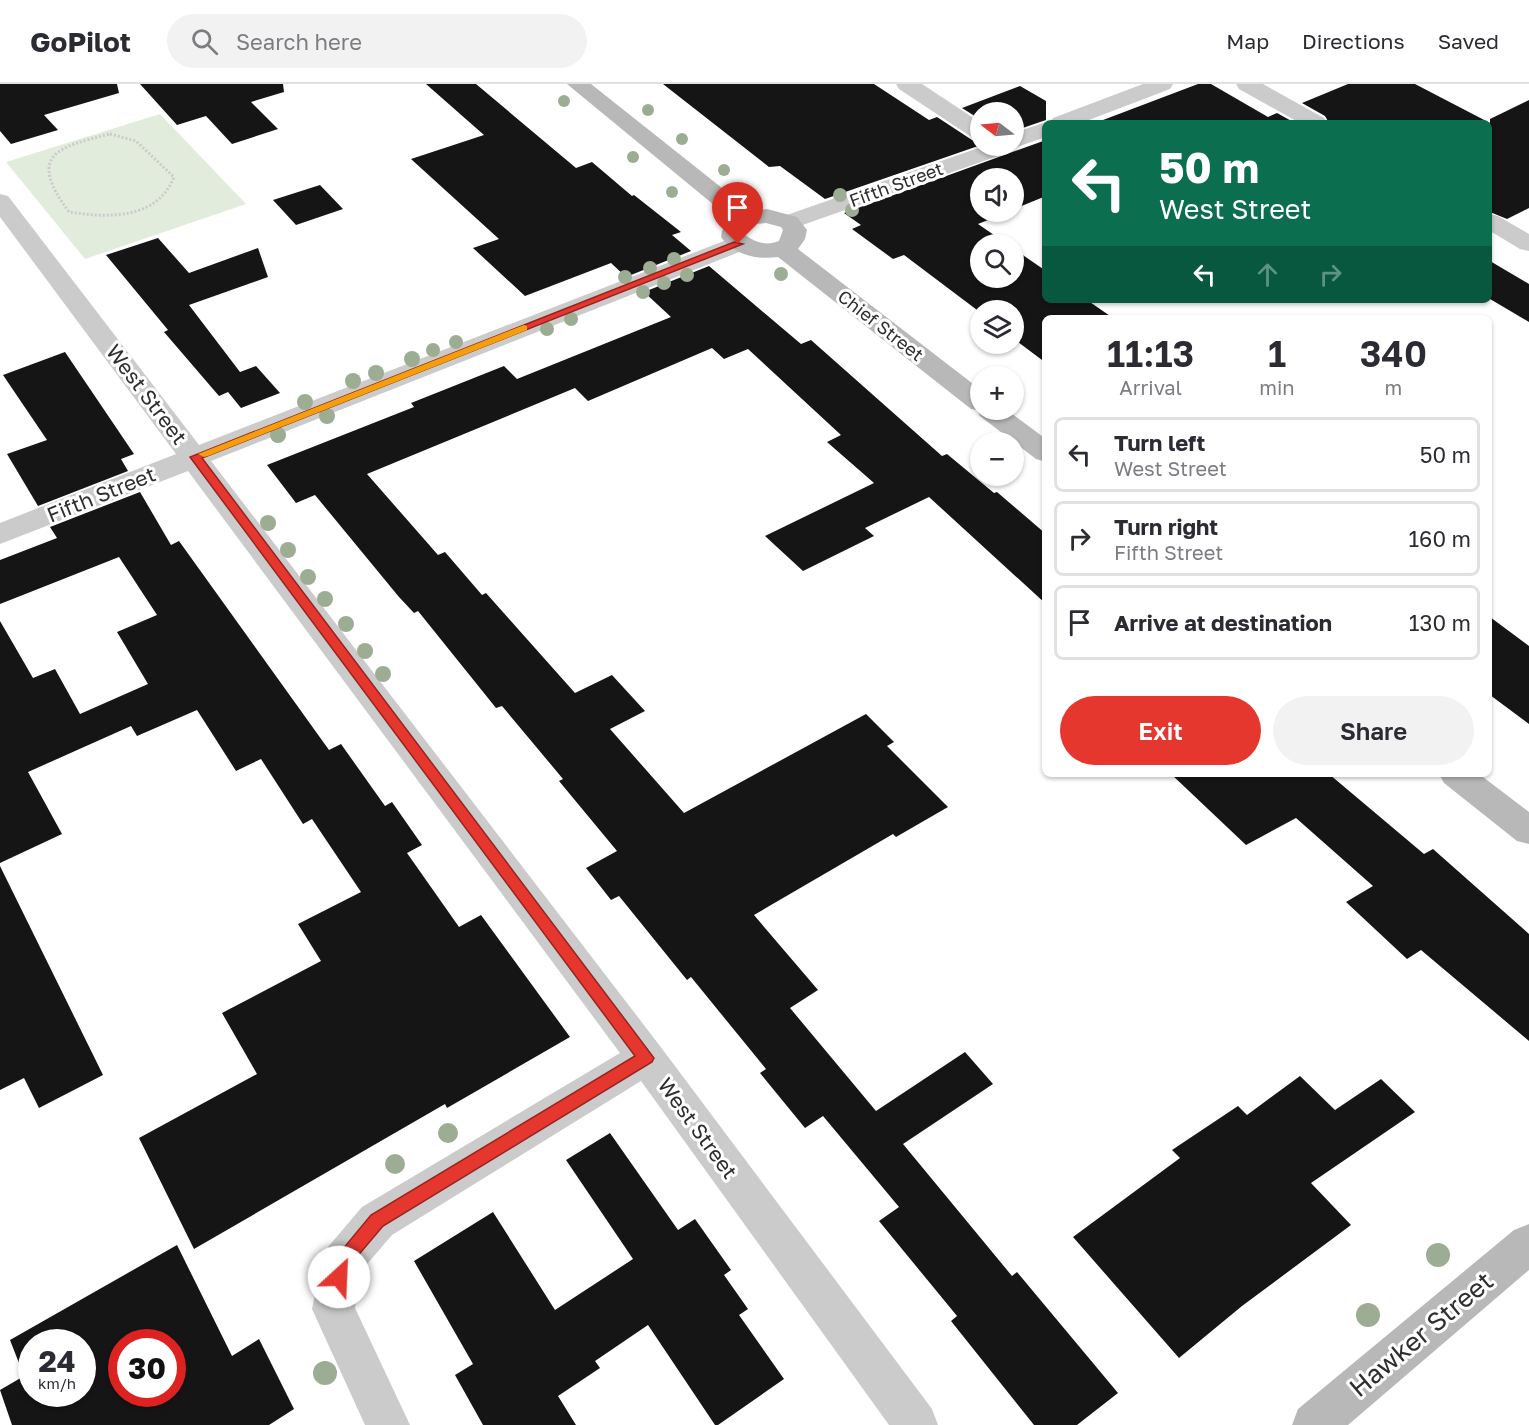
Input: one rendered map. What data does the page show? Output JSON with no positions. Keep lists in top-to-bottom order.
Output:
{
  "streets": {
    "street": [
      "Fifth Street",
      "Chief Street",
      "West Street",
      "Hawker Street"
    ]
  },
  "crossings": [
    ["Fifth Street", "Chief Street"],
    ["Fifth Street", "West Street"]
  ],
  "north": "left",
  "page": {
    "header": "GoPilot",
    "search": "Search here",
    "nav": ["Map", "Directions", "Saved"],
    "map_buttons": ["+", "−"],
    "turn": ["50 m", "West Street"],
    "eta": [
      "11:13",
      "Arrival",
      "1",
      "min",
      "340",
      "m"
    ],
    "list": [
      {
        "name": "Turn left",
        "note": "West Street",
        "value": "50 m"
      },
      {
        "name": "Turn right",
        "note": "Fifth Street",
        "value": "160 m"
      },
      {
        "name": "Arrive at destination",
        "value": "130 m"
      }
    ],
    "buttons": ["Exit", "Share"],
    "speed": "24 km/h",
    "limit": "30"
  }
}
